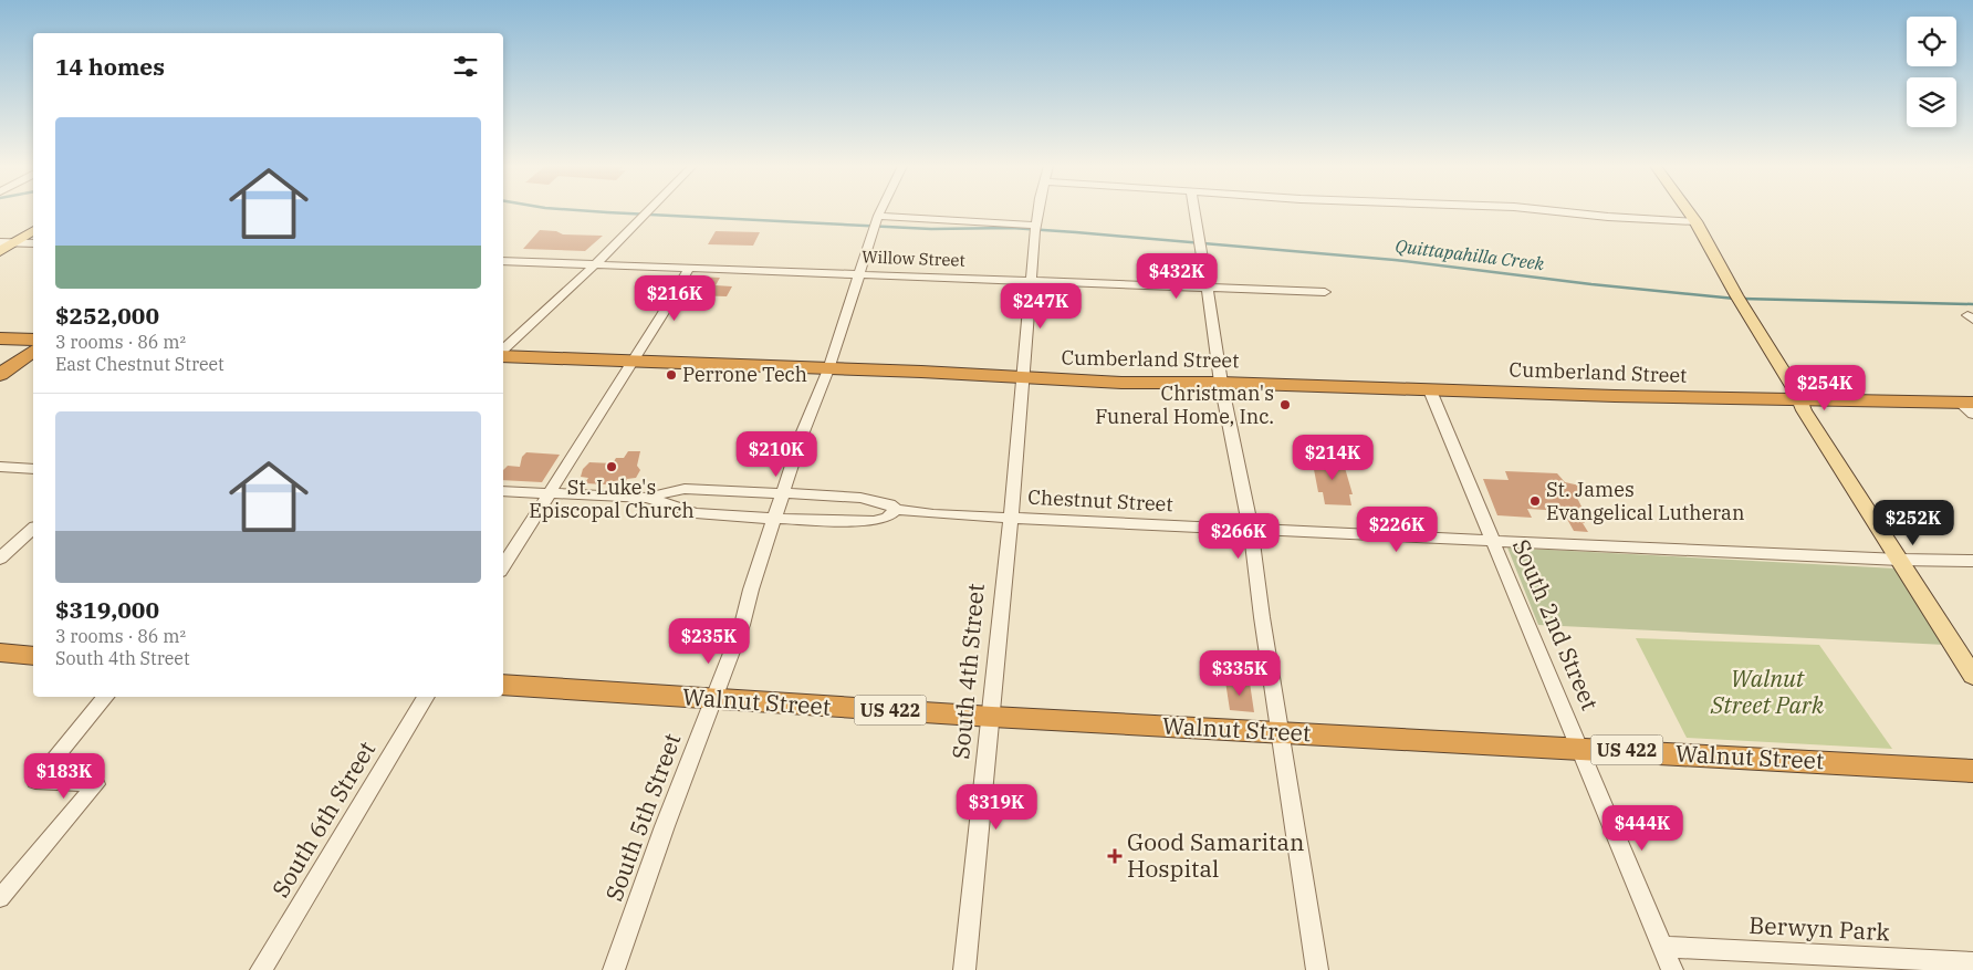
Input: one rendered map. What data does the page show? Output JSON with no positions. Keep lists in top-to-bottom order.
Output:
{
  "streets": {
    "highway": ["Cumberland Street", "Walnut Street", "US 422"],
    "street": [
      "Willow Street",
      "Chestnut Street",
      "South 2nd Street",
      "South 4th Street",
      "South 5th Street",
      "South 6th Street",
      "Berwyn Park"
    ]
  },
  "crossings": [
    ["Willow Street", "South 4th Street"],
    ["Willow Street", "South 5th Street"],
    ["Cumberland Street", "South 2nd Street"],
    ["Cumberland Street", "South 4th Street"],
    ["Cumberland Street", "South 5th Street"],
    ["Chestnut Street", "South 2nd Street"],
    ["Chestnut Street", "South 4th Street"],
    ["Chestnut Street", "South 5th Street"],
    ["South 2nd Street", "Walnut Street"],
    ["South 2nd Street", "Berwyn Park"],
    ["South 4th Street", "Walnut Street"],
    ["Walnut Street", "South 5th Street"]
  ],
  "water": ["Quittapahilla Creek"],
  "parks": ["Walnut Street Park"],
  "places": {
    "other": [
      "Perrone Tech",
      "Christman's Funeral Home, Inc.",
      "St. Luke's Episcopal Church",
      "St. James Evangelical Lutheran"
    ],
    "health": ["Good Samaritan Hospital"]
  },
  "page": {
    "heading": "14 homes",
    "list": [
      {
        "name": "$252,000",
        "note": "3 rooms · 86 m² · East Chestnut Street"
      },
      {
        "name": "$319,000",
        "note": "3 rooms · 86 m² · South 4th Street"
      }
    ],
    "price": [
      "$432K",
      "$216K",
      "$247K",
      "$254K",
      "$210K",
      "$214K",
      "$252K",
      "$226K",
      "$266K",
      "$235K",
      "$335K",
      "$183K",
      "$319K",
      "$444K"
    ]
  }
}
